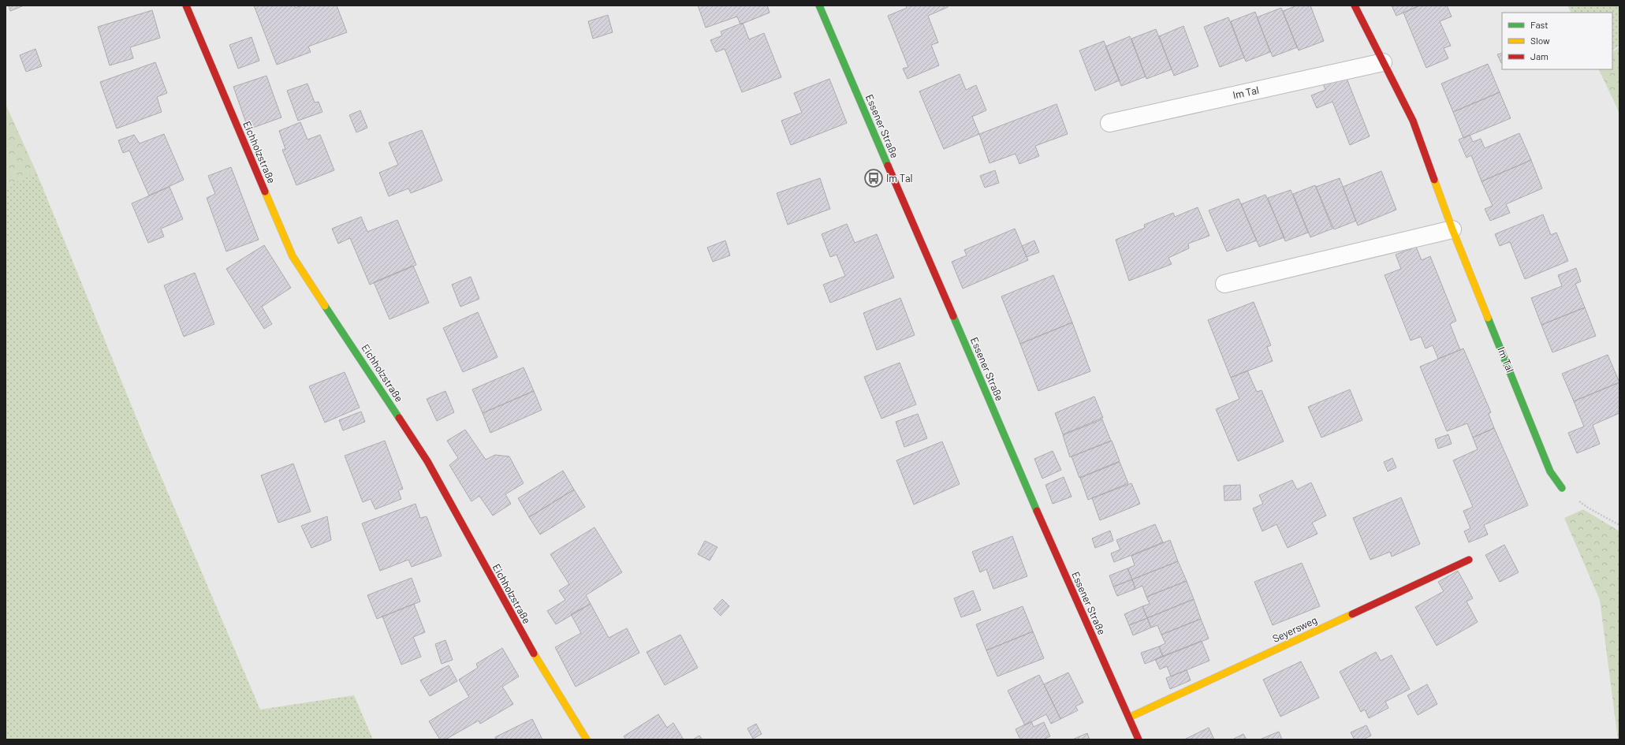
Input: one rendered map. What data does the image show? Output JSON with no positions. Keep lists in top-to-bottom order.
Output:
{
  "streets": {
    "street": [
      "Im Tal",
      "Essener Straße",
      "Eichholzstraße",
      "Seyersweg"
    ]
  },
  "crossings": [
    ["Essener Straße", "Seyersweg"]
  ],
  "places": {
    "bus stop": ["Im Tal"]
  },
  "legend": ["Fast", "Slow", "Jam"]
}
